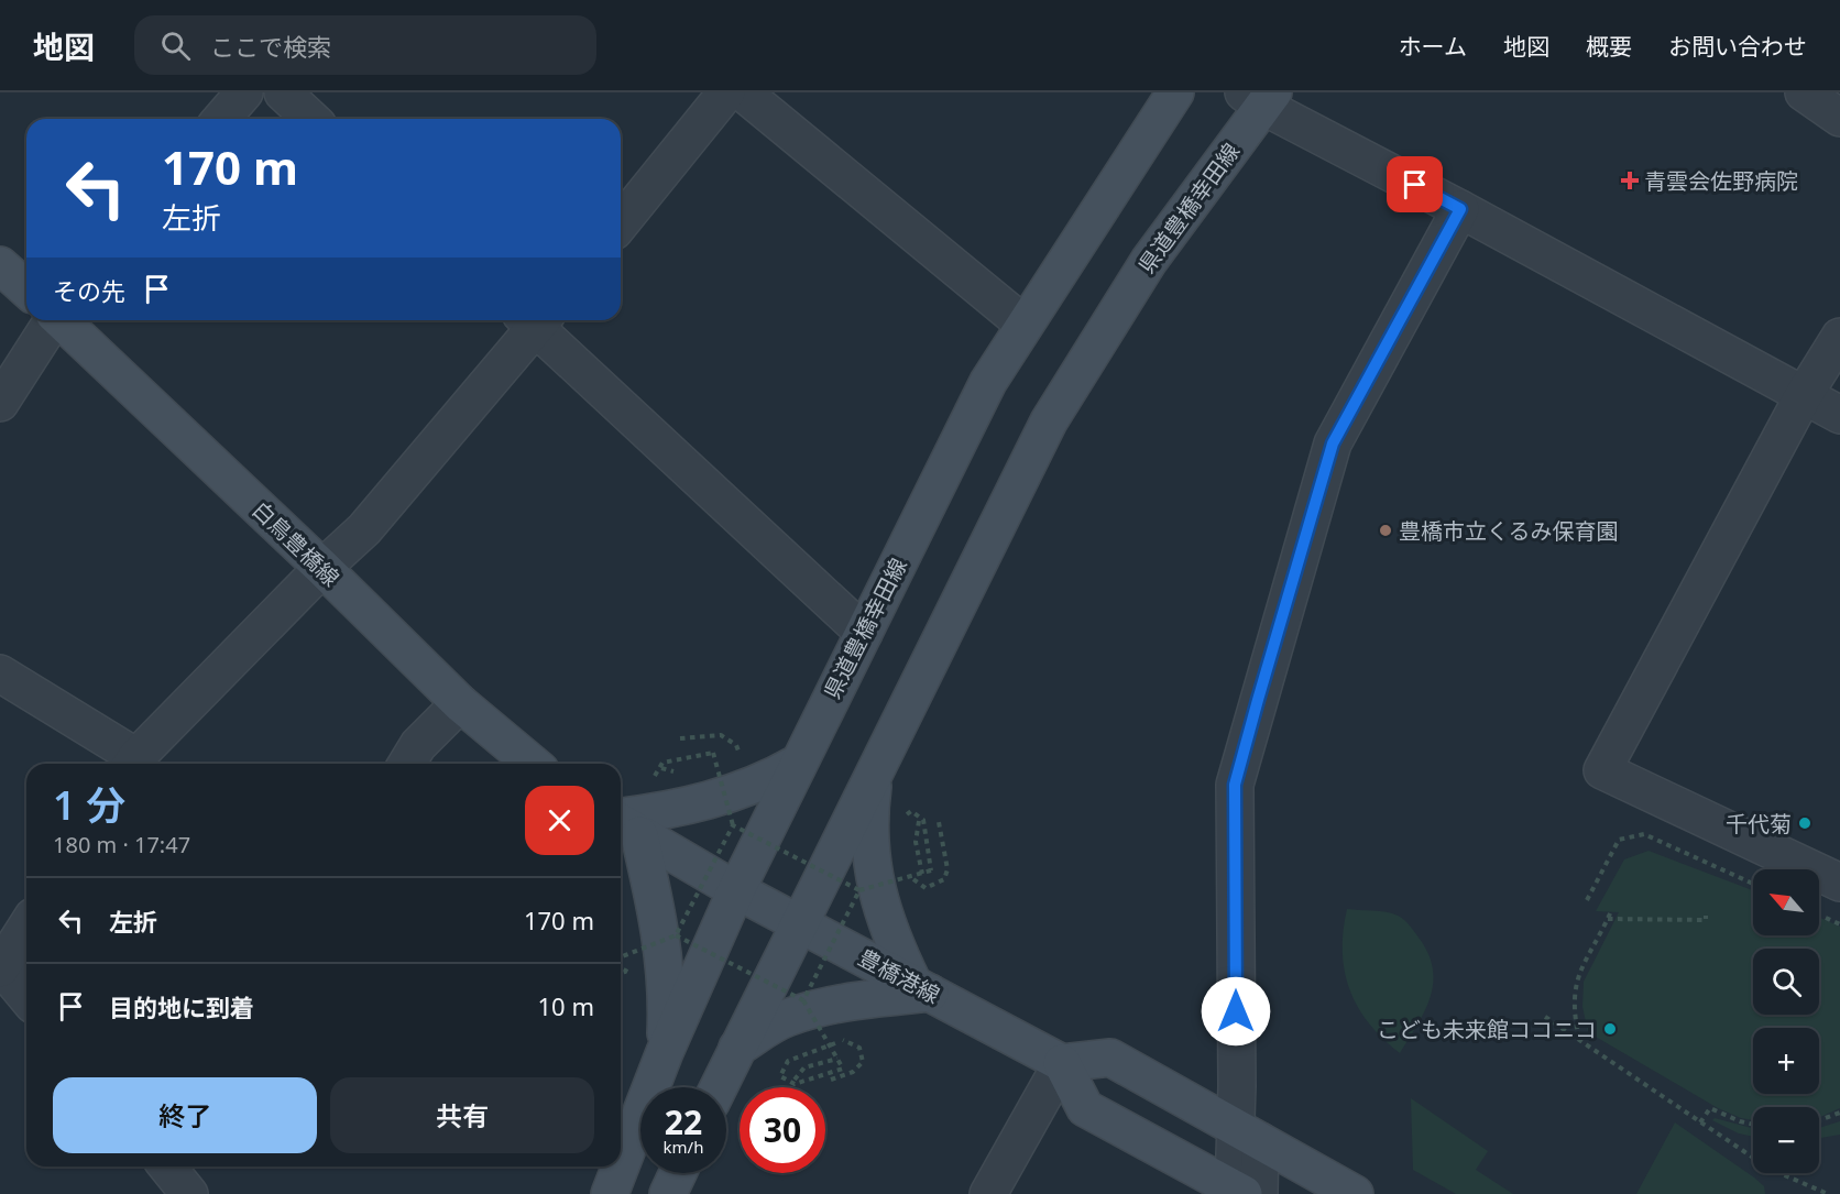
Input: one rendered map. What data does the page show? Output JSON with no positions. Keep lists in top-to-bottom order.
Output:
{
  "streets": {
    "main road": ["県道豊橋幸田線", "白鳥豊橋線", "豊橋港線"]
  },
  "crossings": [
    ["県道豊橋幸田線", "豊橋港線"]
  ],
  "places": {
    "health": ["青雲会佐野病院"],
    "other": ["豊橋市立くるみ保育園", "千代菊", "こども未来館ココニコ"]
  },
  "north": "top left",
  "page": {
    "header": "地図",
    "search": "ここで検索",
    "nav": [
      "ホーム",
      "地図",
      "概要",
      "お問い合わせ"
    ],
    "turn": ["170 m", "左折"],
    "then": "その先",
    "heading": ["1 分", "180 m · 17:47"],
    "map_buttons": ["+", "−"],
    "list": [
      {
        "name": "左折",
        "value": "170 m"
      },
      {
        "name": "目的地に到着",
        "value": "10 m"
      }
    ],
    "buttons": ["終了", "共有"],
    "speed": "22 km/h",
    "limit": "30"
  }
}
